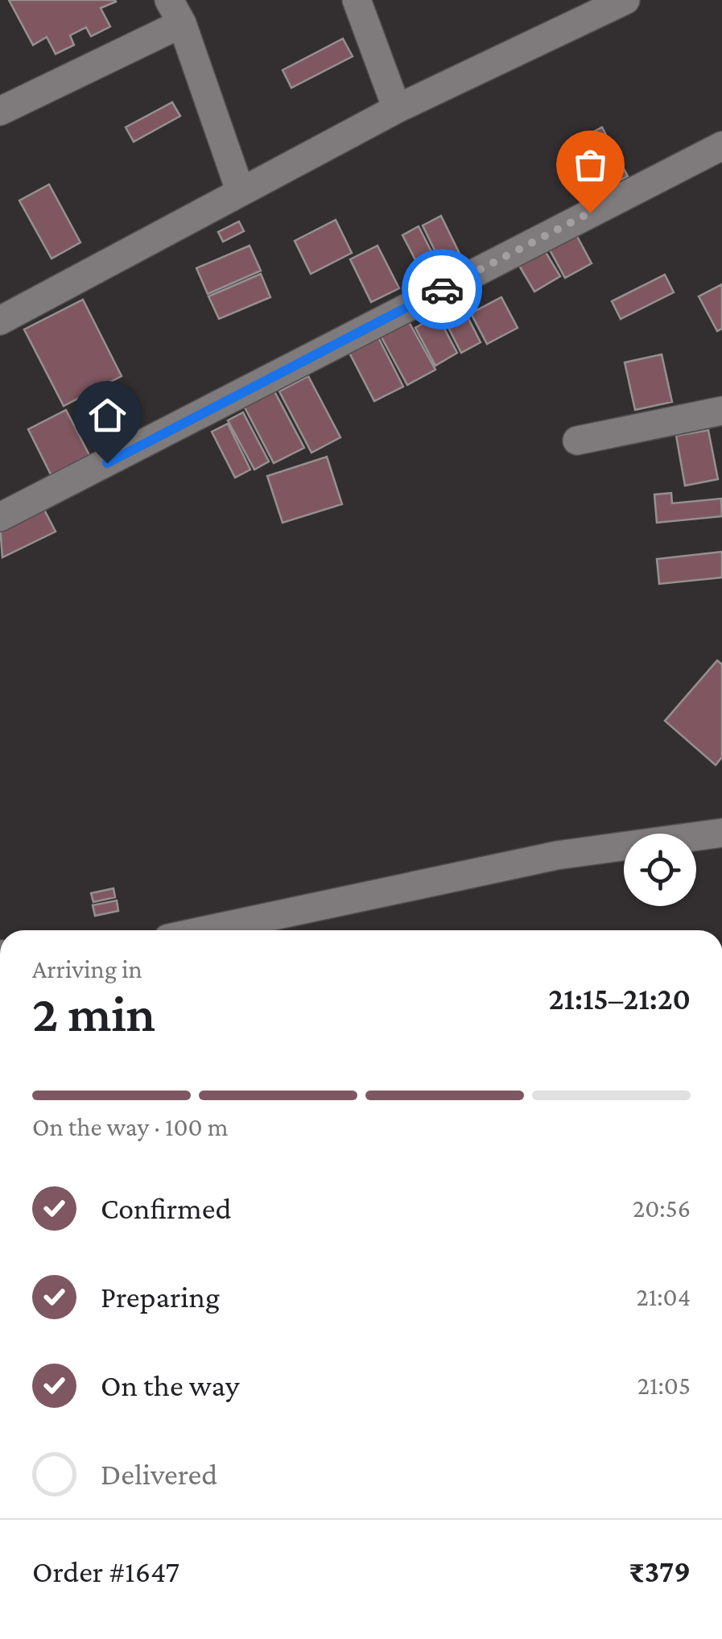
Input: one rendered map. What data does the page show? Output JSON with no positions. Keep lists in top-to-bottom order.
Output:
{
  "page": {
    "heading": ["2 min", "Arriving in", "21:15–21:20"],
    "panel": ["Order #1647", "₹379"],
    "bar": "On the way · 100 m",
    "list": [
      ["Confirmed", "20:56"],
      ["Preparing", "21:04"],
      ["On the way", "21:05"],
      "Delivered"
    ]
  }
}
